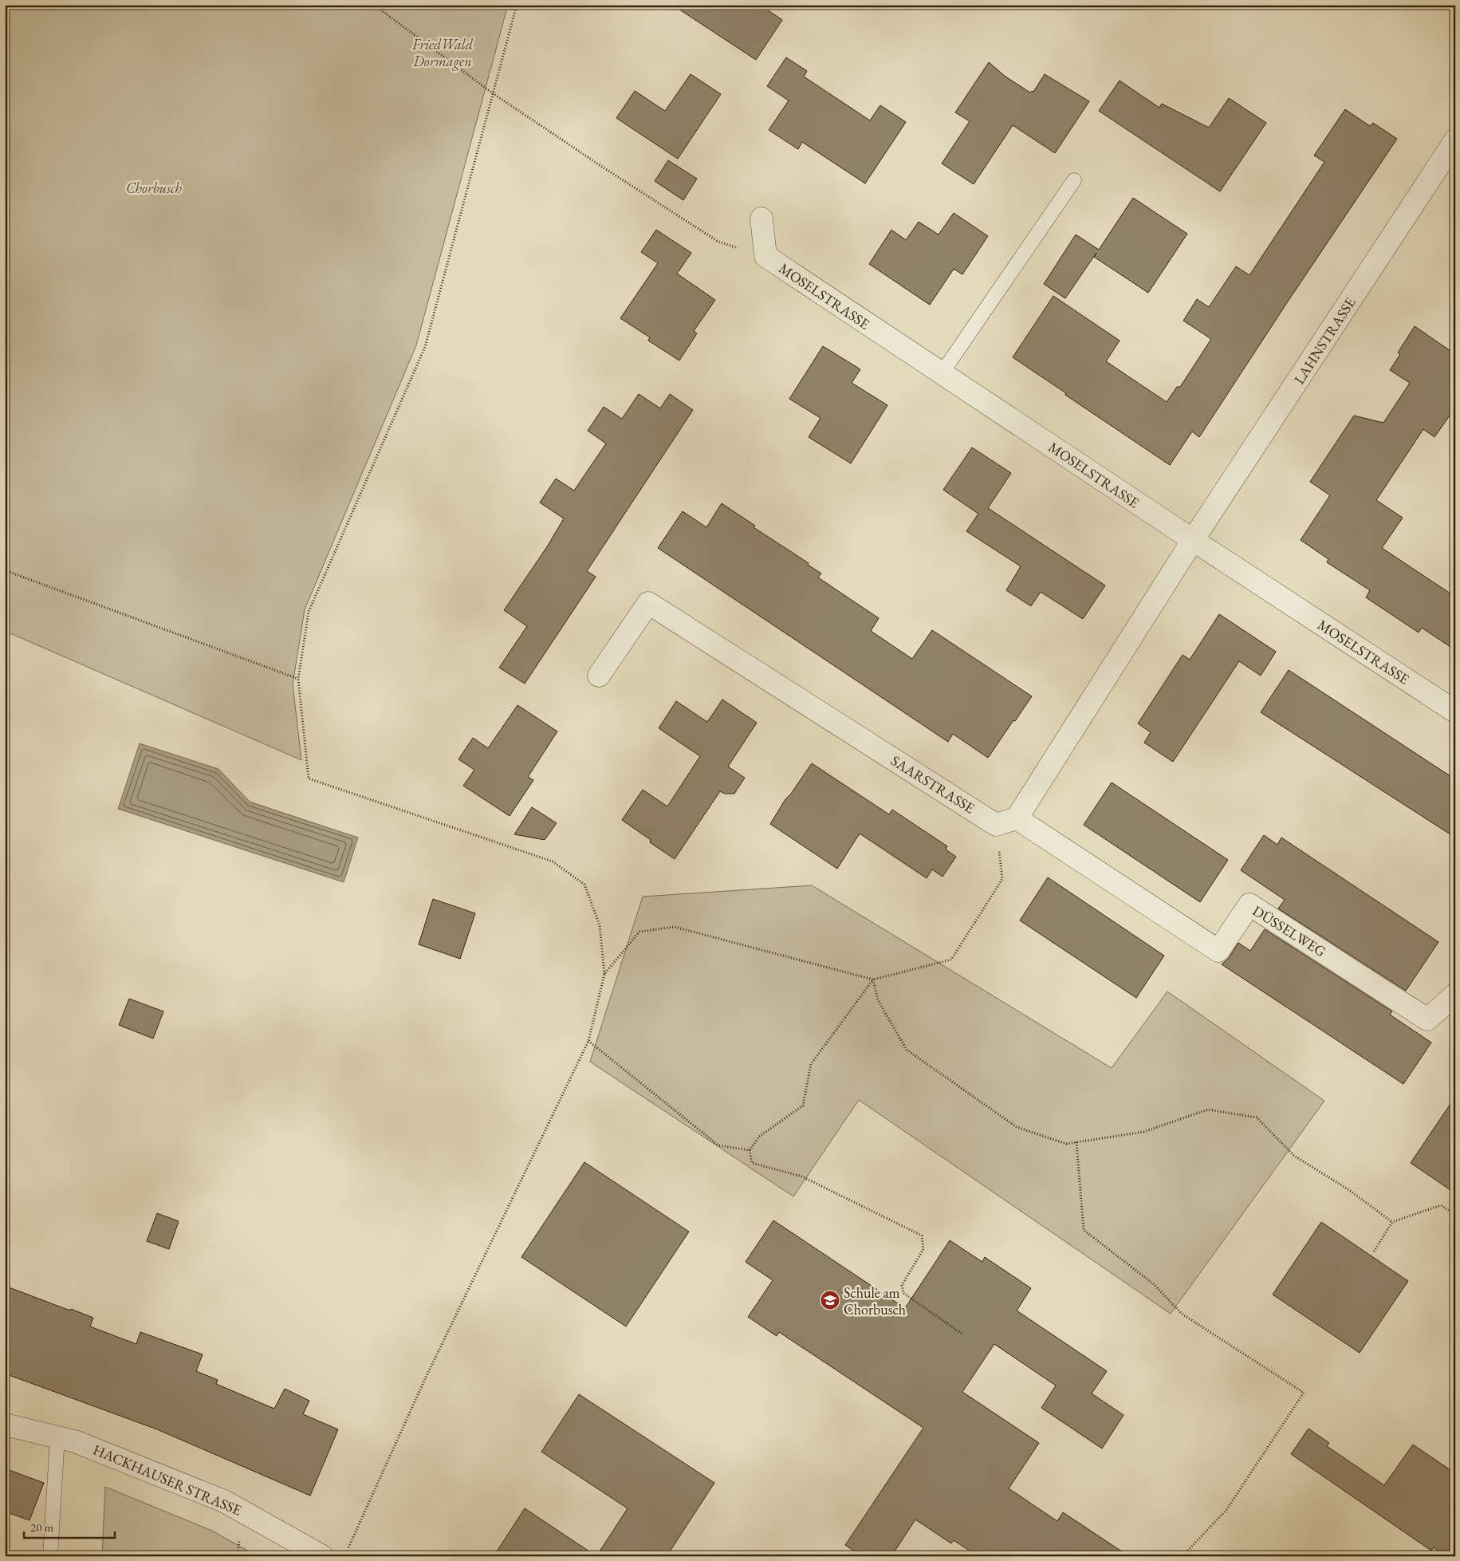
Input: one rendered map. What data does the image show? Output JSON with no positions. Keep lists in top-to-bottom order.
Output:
{
  "streets": {
    "street": [
      "MOSELSTRASSE",
      "LAHNSTRASSE",
      "SAARSTRASSE",
      "DÜSSELWEG",
      "HACKHAUSER STRASSE"
    ]
  },
  "crossings": [
    ["MOSELSTRASSE", "LAHNSTRASSE"]
  ],
  "parks": ["FriedWald Dormagen", "Chorbusch"],
  "places": {
    "school or university": ["Schule am Chorbusch"]
  },
  "scale_bar": "20 m"
}
